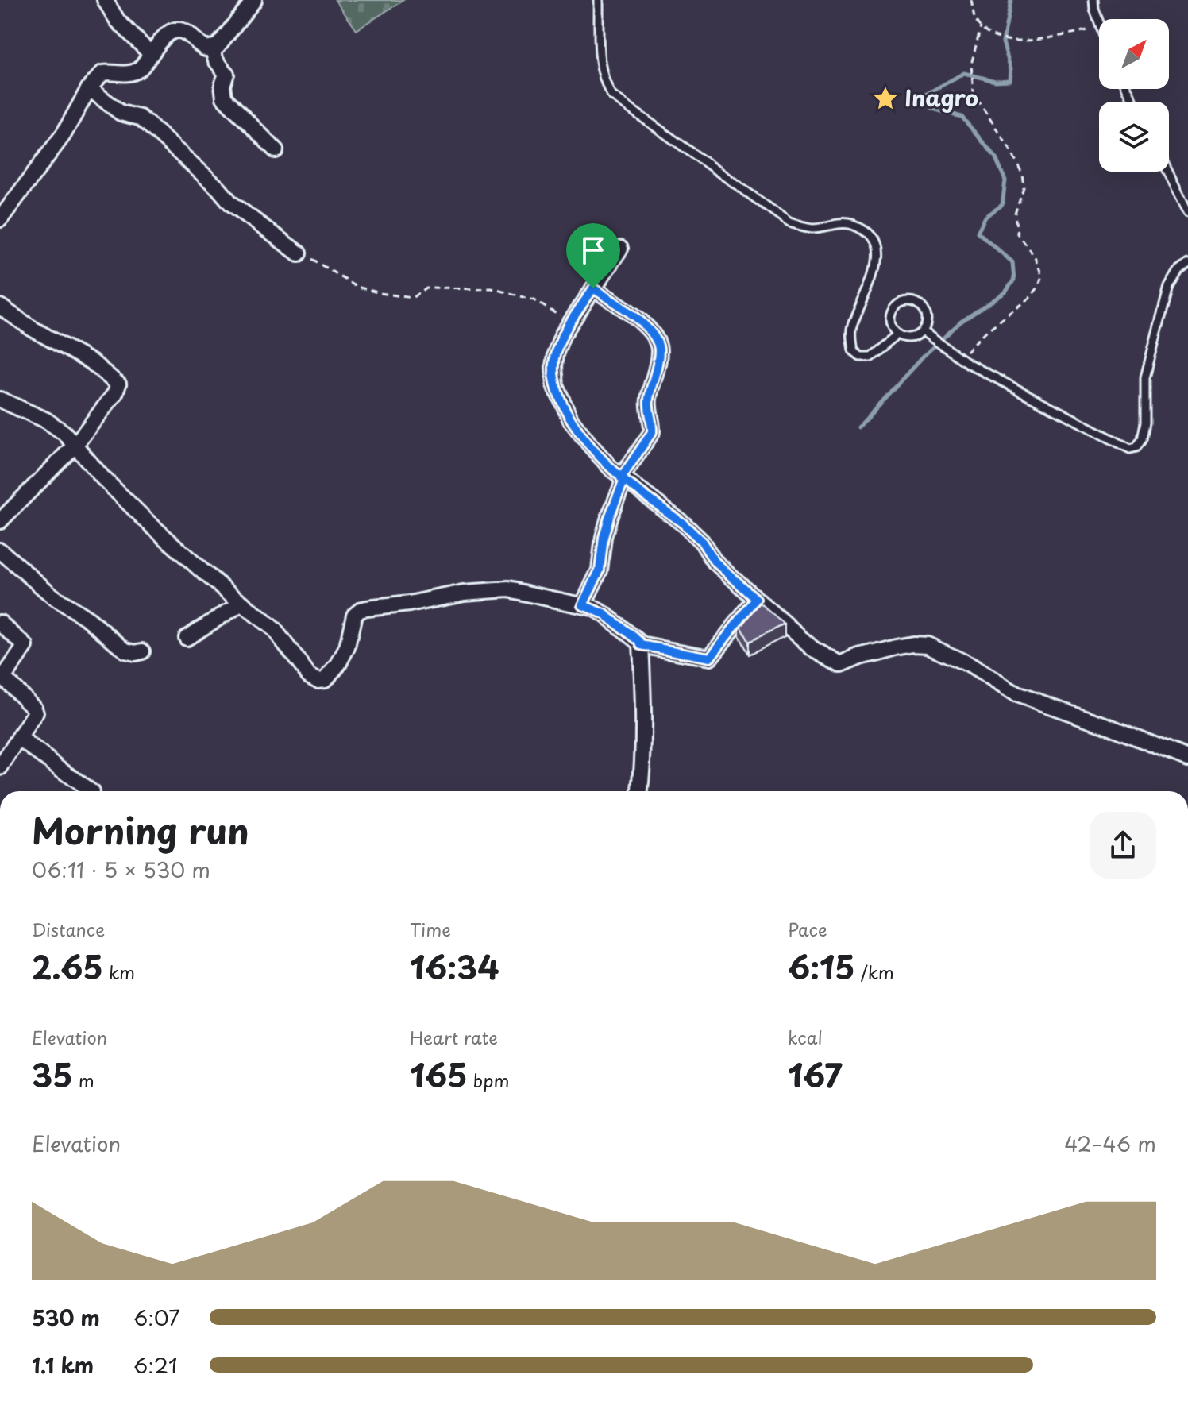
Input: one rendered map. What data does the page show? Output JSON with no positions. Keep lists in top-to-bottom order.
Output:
{
  "places": {
    "place": ["Inagro"]
  },
  "north": "top right",
  "page": {
    "heading": ["Morning run", "06:11 · 5 × 530 m"],
    "stats": [
      ["Distance", "2.65 km"],
      ["Time", "16:34"],
      ["Pace", "6:15 /km"],
      ["Elevation", "35 m"],
      ["Heart rate", "165 bpm"],
      ["kcal", "167"]
    ],
    "chart": ["Elevation", "42–46 m"],
    "list": [
      {
        "name": "530 m",
        "note": "6:07"
      },
      {
        "name": "1.1 km",
        "note": "6:21"
      }
    ]
  }
}
